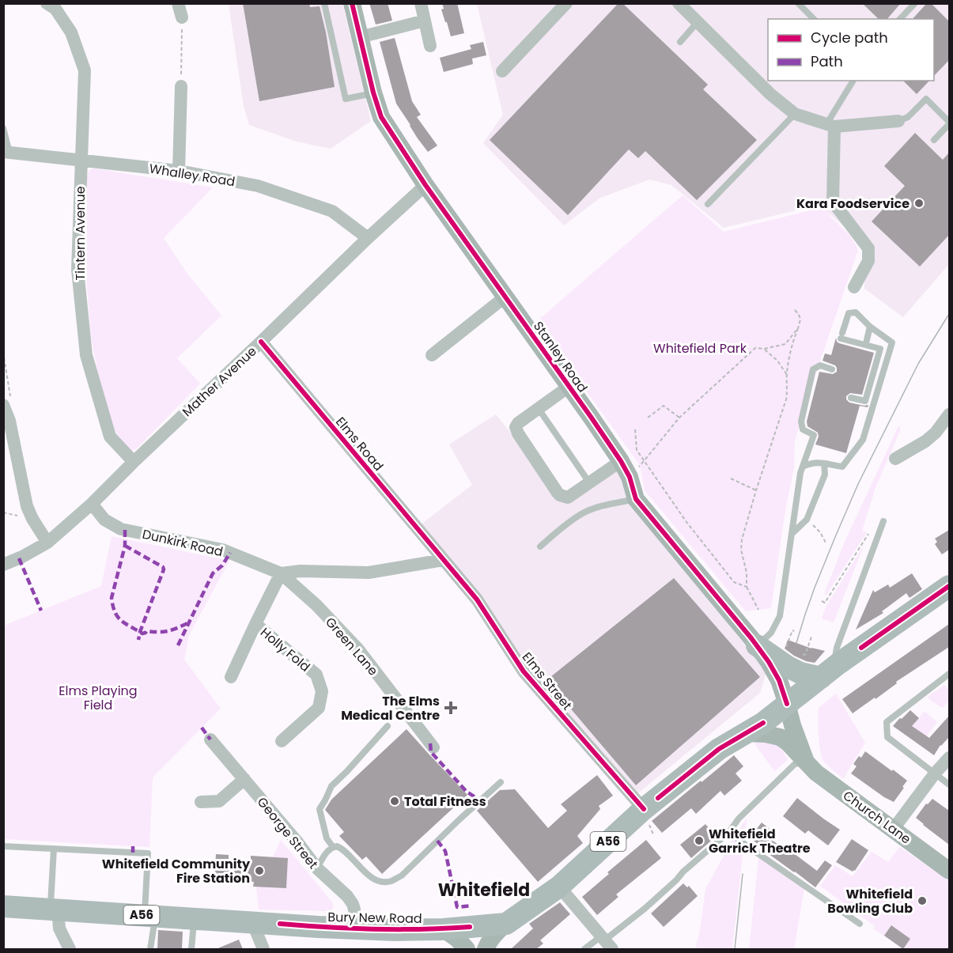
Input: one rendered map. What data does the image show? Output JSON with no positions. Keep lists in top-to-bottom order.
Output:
{
  "streets": {
    "highway": ["A56", "Bury New Road"],
    "street": [
      "Whalley Road",
      "Tintern Avenue",
      "Stanley Road",
      "Mather Avenue",
      "Elms Road",
      "Dunkirk Road",
      "Green Lane",
      "Holly Fold",
      "Elms Street",
      "Church Lane",
      "George Street"
    ]
  },
  "crossings": [
    ["Whalley Road", "Tintern Avenue"],
    ["Whalley Road", "Mather Avenue"],
    ["Tintern Avenue", "Mather Avenue"],
    ["Stanley Road", "Mather Avenue"],
    ["Stanley Road", "Church Lane"],
    ["Stanley Road", "A56"],
    ["Mather Avenue", "Elms Road"],
    ["Mather Avenue", "Dunkirk Road"],
    ["Elms Road", "Elms Street"],
    ["Dunkirk Road", "Green Lane"],
    ["Elms Street", "A56"],
    ["Church Lane", "A56"],
    ["George Street", "Bury New Road"],
    ["A56", "Bury New Road"]
  ],
  "districts": ["Whitefield"],
  "parks": ["Whitefield Park", "Elms Playing Field"],
  "places": {
    "other": [
      "Kara Foodservice",
      "Total Fitness",
      "Whitefield Garrick Theatre",
      "Whitefield Community Fire Station",
      "Whitefield Bowling Club"
    ],
    "health": ["The Elms Medical Centre"]
  },
  "legend": ["Cycle path", "Path"]
}
